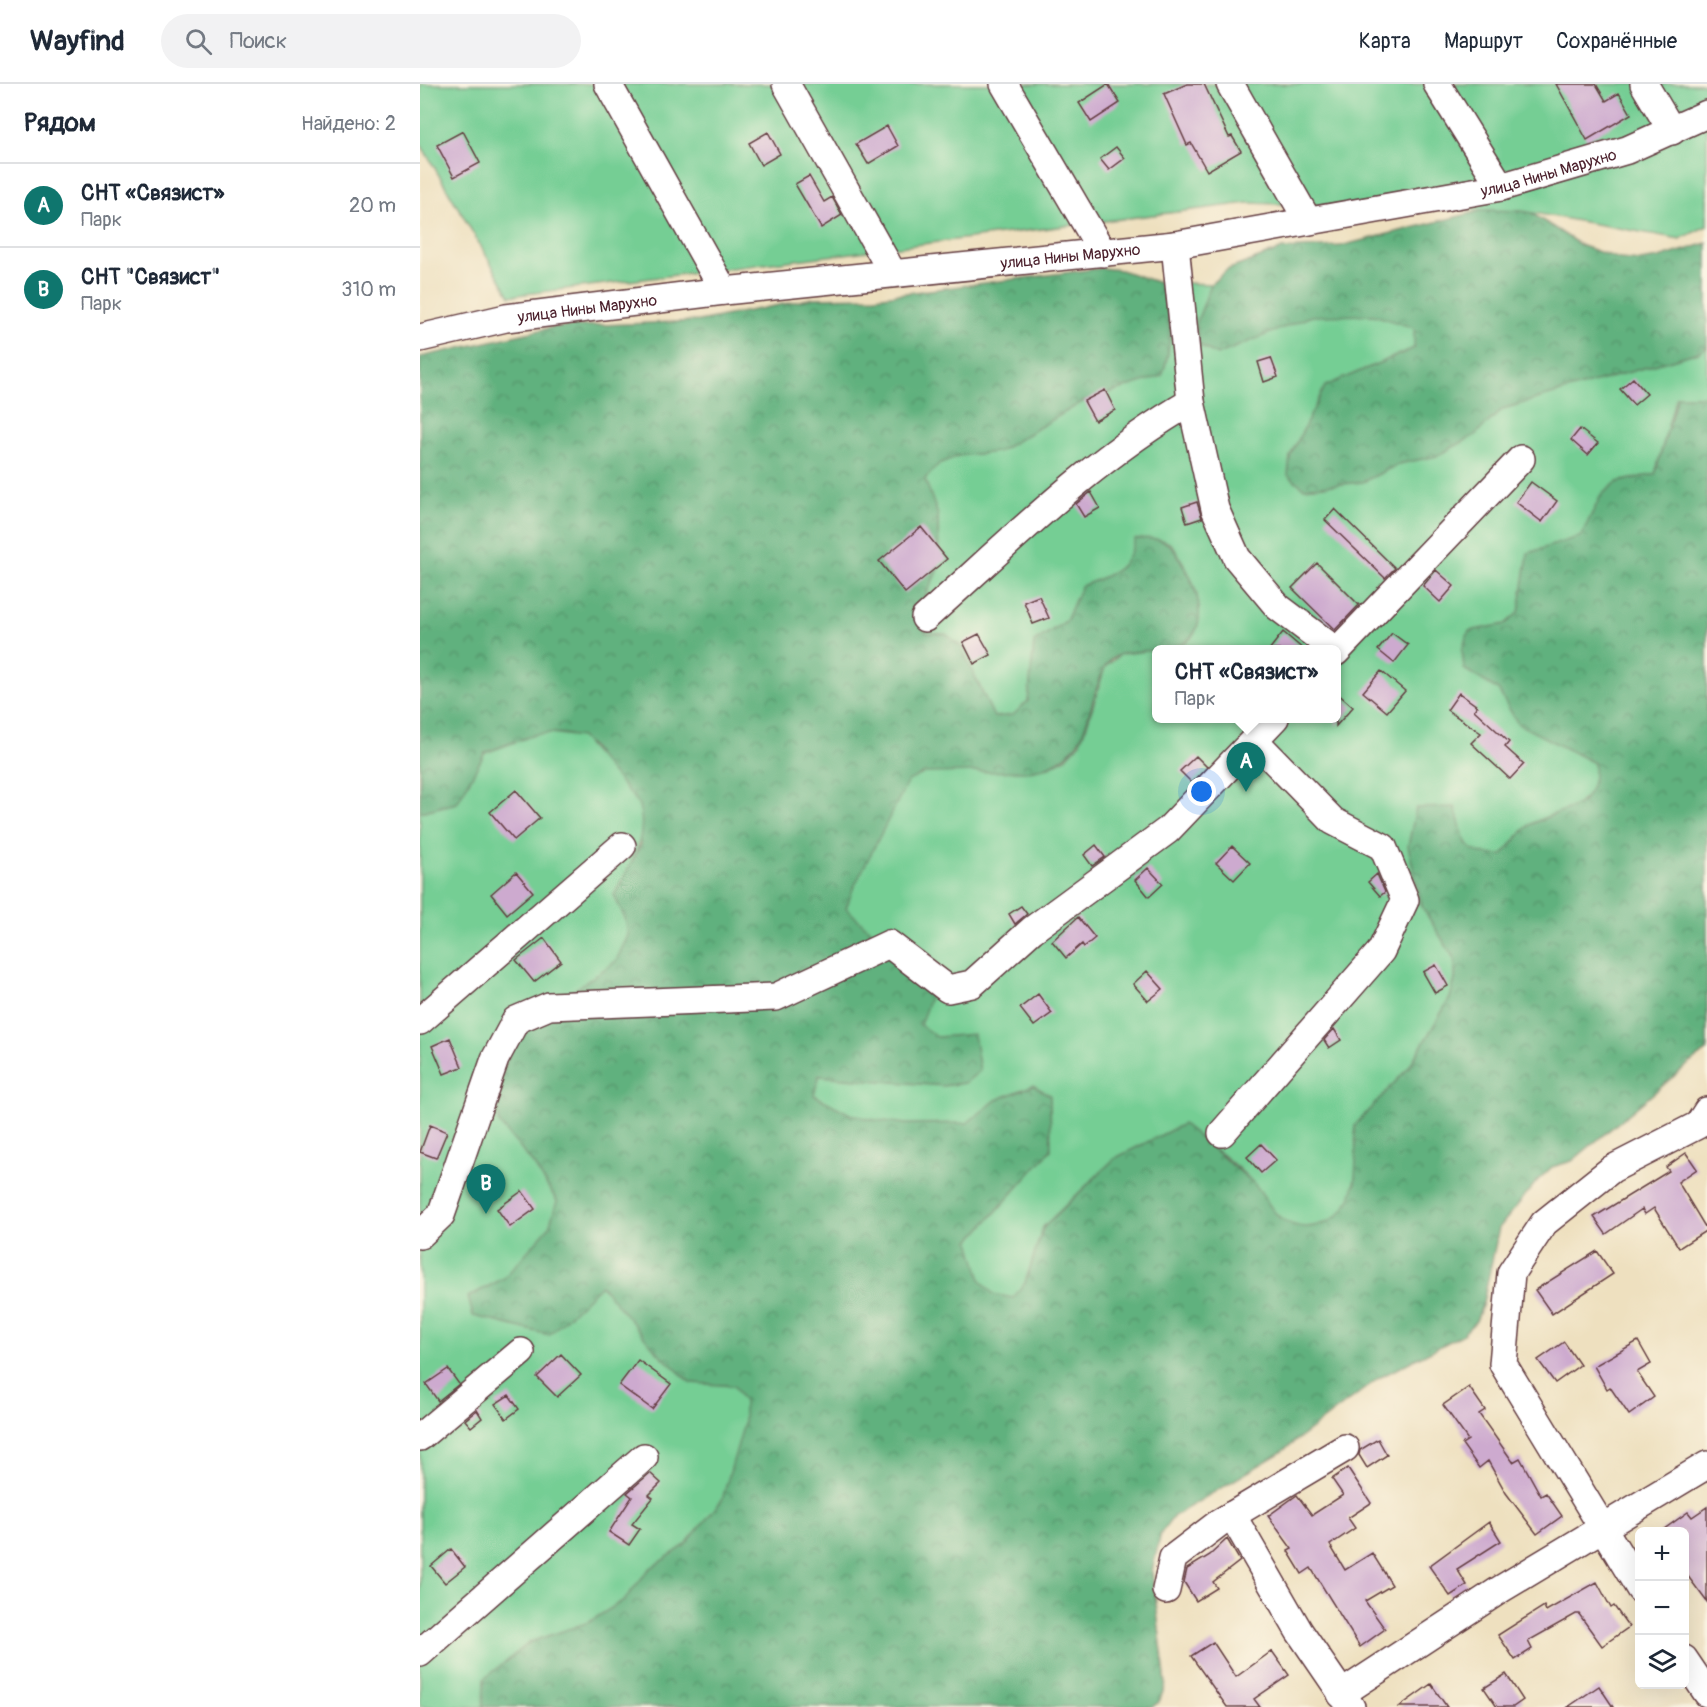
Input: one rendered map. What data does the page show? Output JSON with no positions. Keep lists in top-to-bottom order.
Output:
{
  "streets": {
    "street": ["улица Нины Марухно"]
  },
  "page": {
    "header": "Wayfind",
    "search": "Поиск",
    "nav": ["Карта", "Маршрут", "Сохранённые"],
    "heading": ["Рядом", "Найдено: 2"],
    "list": [
      {
        "mark": "A",
        "name": "СНТ «Связист»",
        "note": "Парк",
        "value": "20 m"
      },
      {
        "mark": "B",
        "name": "СНТ \"Связист\"",
        "note": "Парк",
        "value": "310 m"
      }
    ],
    "popup": ["СНТ «Связист»", "Парк"],
    "pins": ["A", "B"],
    "map_buttons": ["+", "−"]
  }
}
